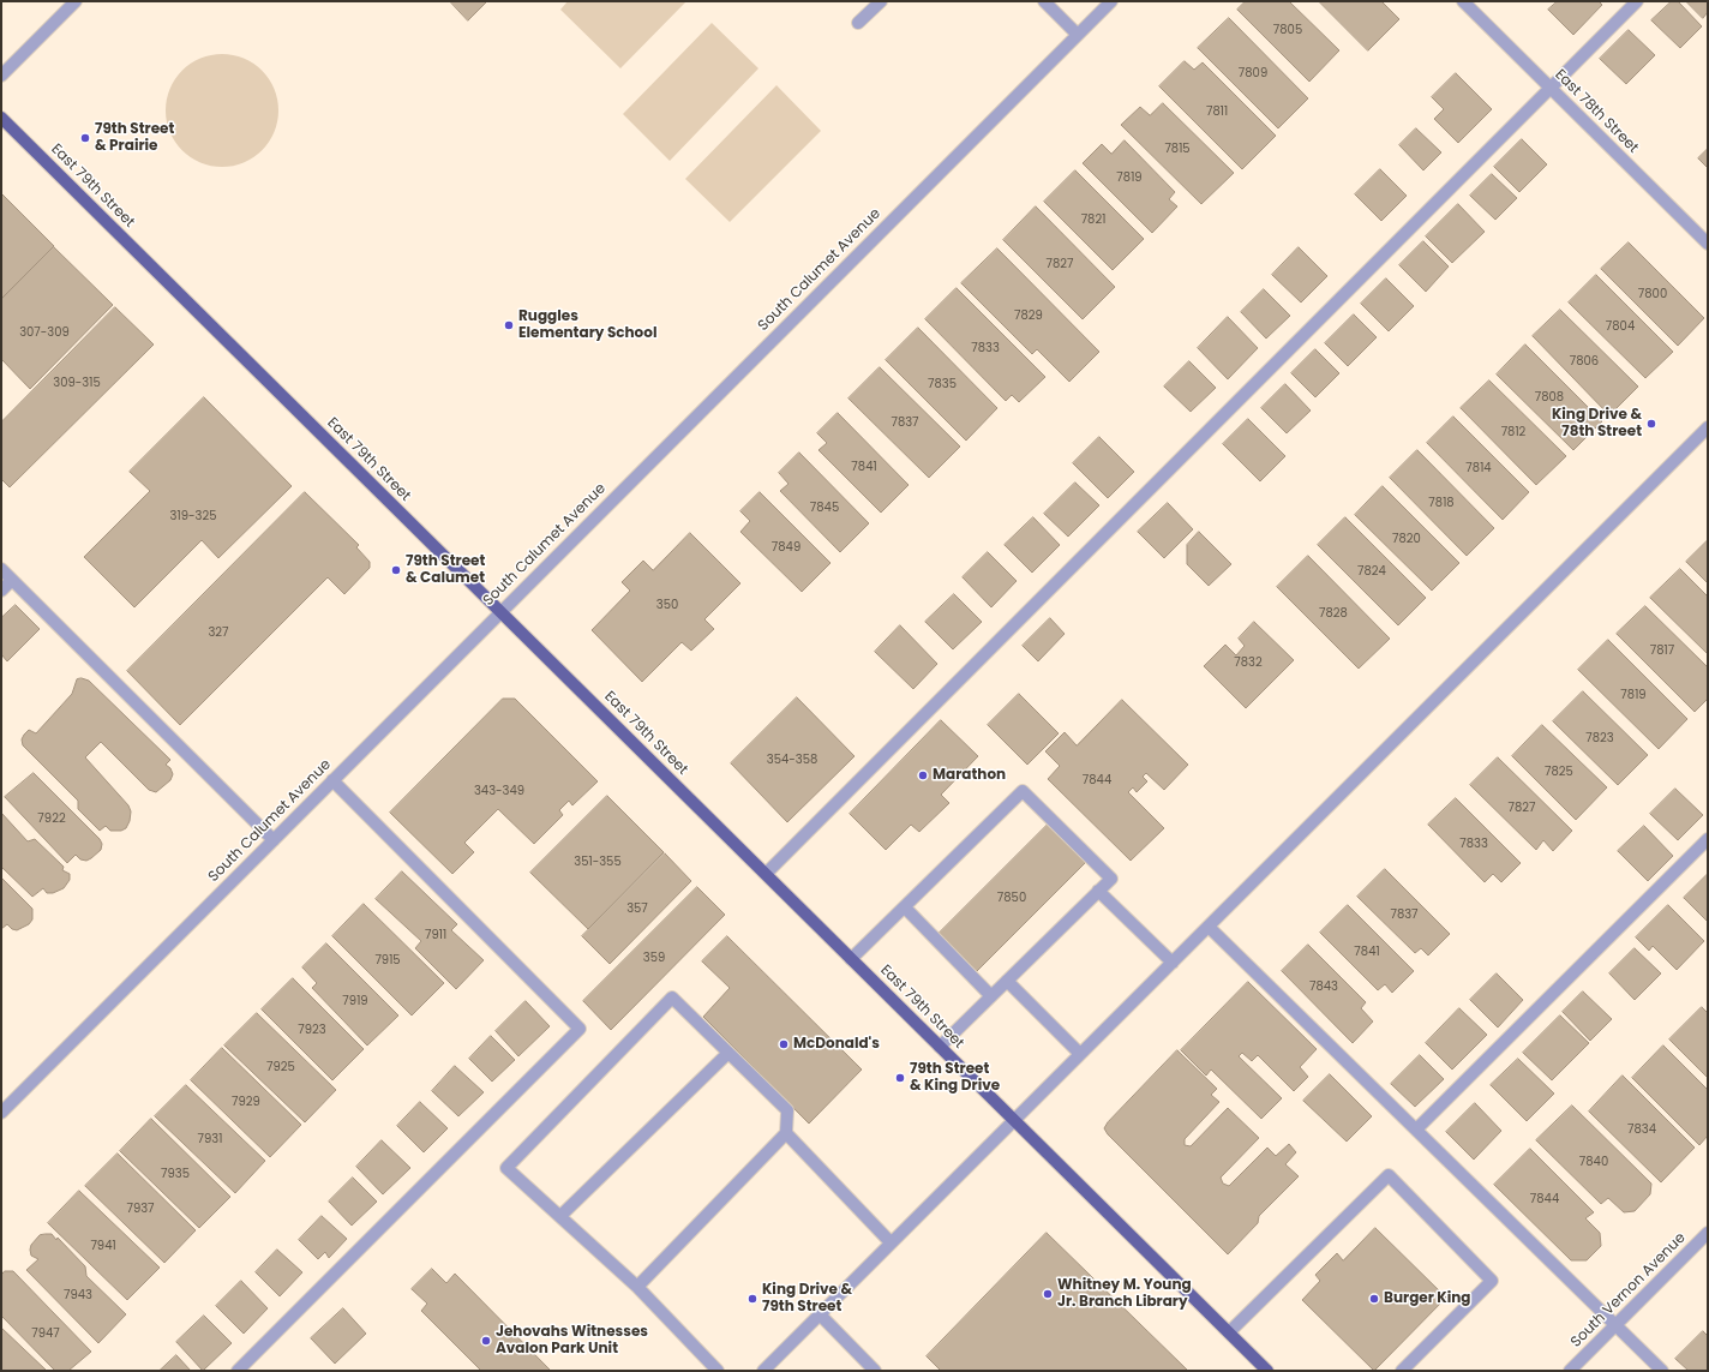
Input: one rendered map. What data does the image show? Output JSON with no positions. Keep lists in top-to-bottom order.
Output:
{
  "streets": {
    "main road": ["East 79th Street"],
    "street": ["East 78th Street", "South Calumet Avenue", "South Vernon Avenue"]
  },
  "crossings": [
    ["East 79th Street", "South Calumet Avenue"]
  ],
  "places": [
    "79th Street & Prairie",
    "Ruggles Elementary School",
    "King Drive & 78th Street",
    "79th Street & Calumet",
    "Marathon",
    "McDonald's",
    "79th Street & King Drive",
    "Whitney M. Young Jr. Branch Library",
    "King Drive & 79th Street",
    "Burger King",
    "Jehovahs Witnesses Avalon Park Unit"
  ],
  "house_numbers": [
    "7805",
    "7809",
    "7811",
    "7815",
    "7819",
    "7821",
    "7827",
    "7800",
    "7829",
    "7804",
    "307-309",
    "7833",
    "7806",
    "309-315",
    "7835",
    "7808",
    "7837",
    "7812",
    "7841",
    "7814",
    "7818",
    "7845",
    "319-325",
    "7820",
    "7849",
    "7824",
    "350",
    "7828",
    "327",
    "7817",
    "7832",
    "7819",
    "7823",
    "354-358",
    "7825",
    "7844",
    "343-349",
    "7827",
    "7922",
    "7833",
    "351-355",
    "7850",
    "357",
    "7837",
    "7911",
    "7841",
    "359",
    "7915",
    "7843",
    "7919",
    "7923",
    "7925",
    "7929",
    "7834",
    "7931",
    "7840",
    "7935",
    "7844",
    "7937",
    "7941",
    "7943",
    "7947"
  ]
}
